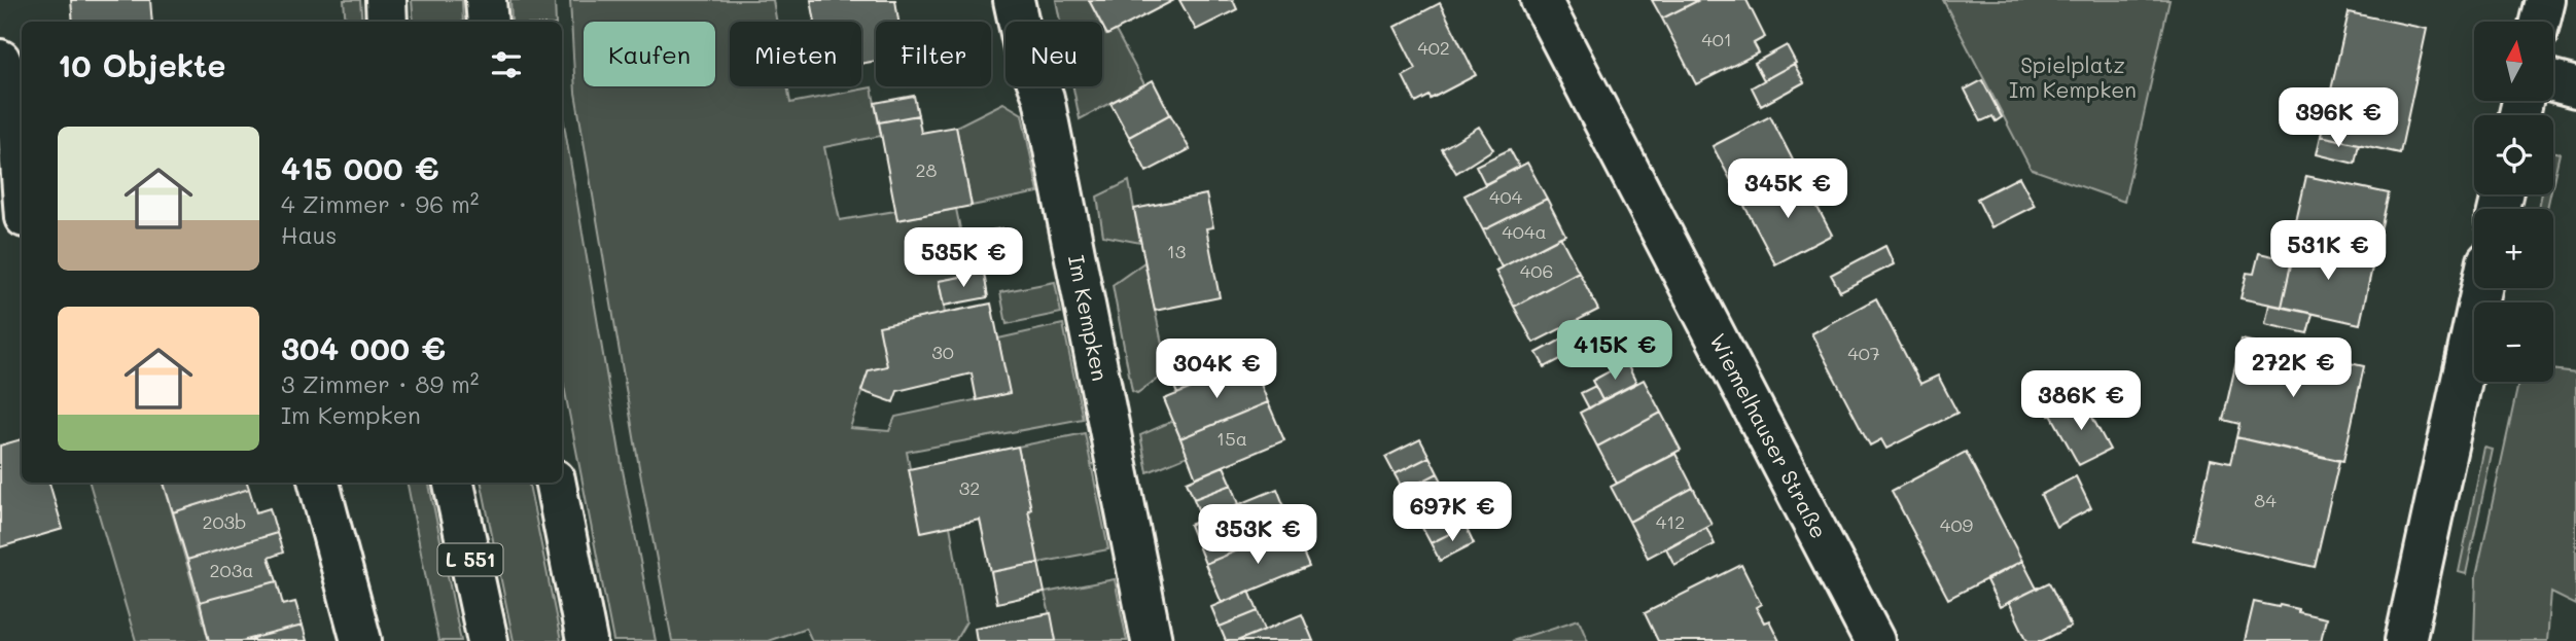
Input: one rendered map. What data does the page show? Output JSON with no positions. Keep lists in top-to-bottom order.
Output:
{
  "streets": {
    "street": ["Im Kempken", "Wiemelhauser Straße", "L 551"]
  },
  "parks": ["Spielplatz Im Kempken"],
  "house_numbers": [
    "401",
    "402",
    "28",
    "404",
    "404a",
    "13",
    "406",
    "30",
    "407",
    "15a",
    "32",
    "84",
    "203b",
    "412",
    "409",
    "203a"
  ],
  "north": "top",
  "page": {
    "map_buttons": ["+", "−"],
    "chip": [
      "Kaufen",
      "Mieten",
      "Filter",
      "Neu"
    ],
    "heading": "10 Objekte",
    "price": [
      "396K €",
      "345K €",
      "531K €",
      "535K €",
      "415K €",
      "272K €",
      "304K €",
      "386K €",
      "697K €",
      "353K €"
    ],
    "list": [
      {
        "name": "415 000 €",
        "note": "4 Zimmer · 96 m² · Haus"
      },
      {
        "name": "304 000 €",
        "note": "3 Zimmer · 89 m² · Im Kempken"
      }
    ]
  }
}
